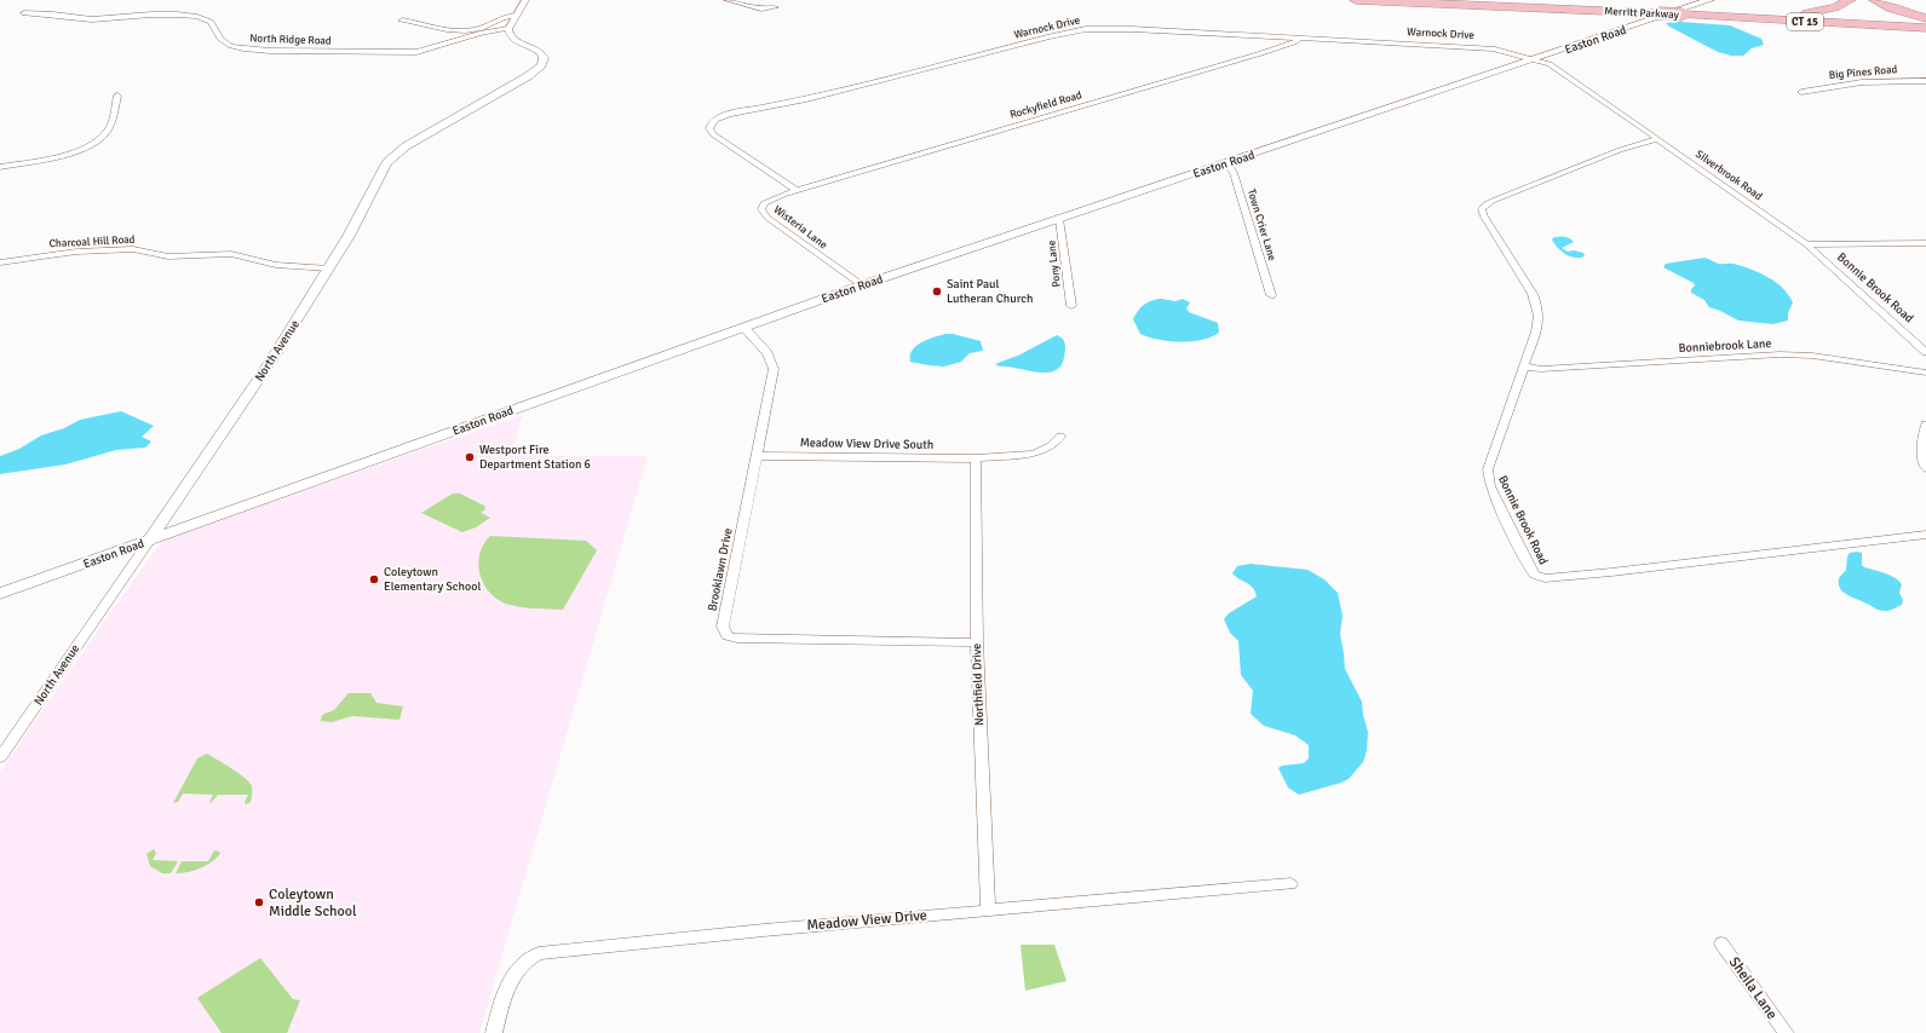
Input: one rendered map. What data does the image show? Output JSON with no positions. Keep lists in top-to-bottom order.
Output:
{
  "streets": {
    "highway": ["Merritt Parkway", "CT 15"],
    "main road": ["Easton Road"],
    "street": [
      "Warnock Drive",
      "North Ridge Road",
      "Big Pines Road",
      "Rockyfield Road",
      "Silverbrook Road",
      "Town Crier Lane",
      "Wisteria Lane",
      "Charcoal Hill Road",
      "Pony Lane",
      "Bonnie Brook Road",
      "Bonniebrook Lane",
      "North Avenue",
      "Meadow View Drive South",
      "Brooklawn Drive",
      "Northfield Drive",
      "Meadow View Drive",
      "Sheila Lane"
    ]
  },
  "crossings": [
    ["Warnock Drive", "Easton Road"],
    ["Warnock Drive", "Rockyfield Road"],
    ["Warnock Drive", "Silverbrook Road"],
    ["Warnock Drive", "Wisteria Lane"],
    ["North Ridge Road", "North Avenue"],
    ["Easton Road", "Silverbrook Road"],
    ["Easton Road", "Town Crier Lane"],
    ["Easton Road", "Wisteria Lane"],
    ["Easton Road", "Pony Lane"],
    ["Easton Road", "North Avenue"],
    ["Easton Road", "Brooklawn Drive"],
    ["Rockyfield Road", "Wisteria Lane"],
    ["Silverbrook Road", "Bonnie Brook Road"],
    ["Charcoal Hill Road", "North Avenue"],
    ["Bonnie Brook Road", "Bonniebrook Lane"],
    ["Meadow View Drive South", "Brooklawn Drive"],
    ["Meadow View Drive South", "Northfield Drive"],
    ["Brooklawn Drive", "Northfield Drive"],
    ["Northfield Drive", "Meadow View Drive"]
  ],
  "places": [
    "Saint Paul Lutheran Church",
    "Westport Fire Department Station 6",
    "Coleytown Elementary School",
    "Coleytown Middle School"
  ]
}
